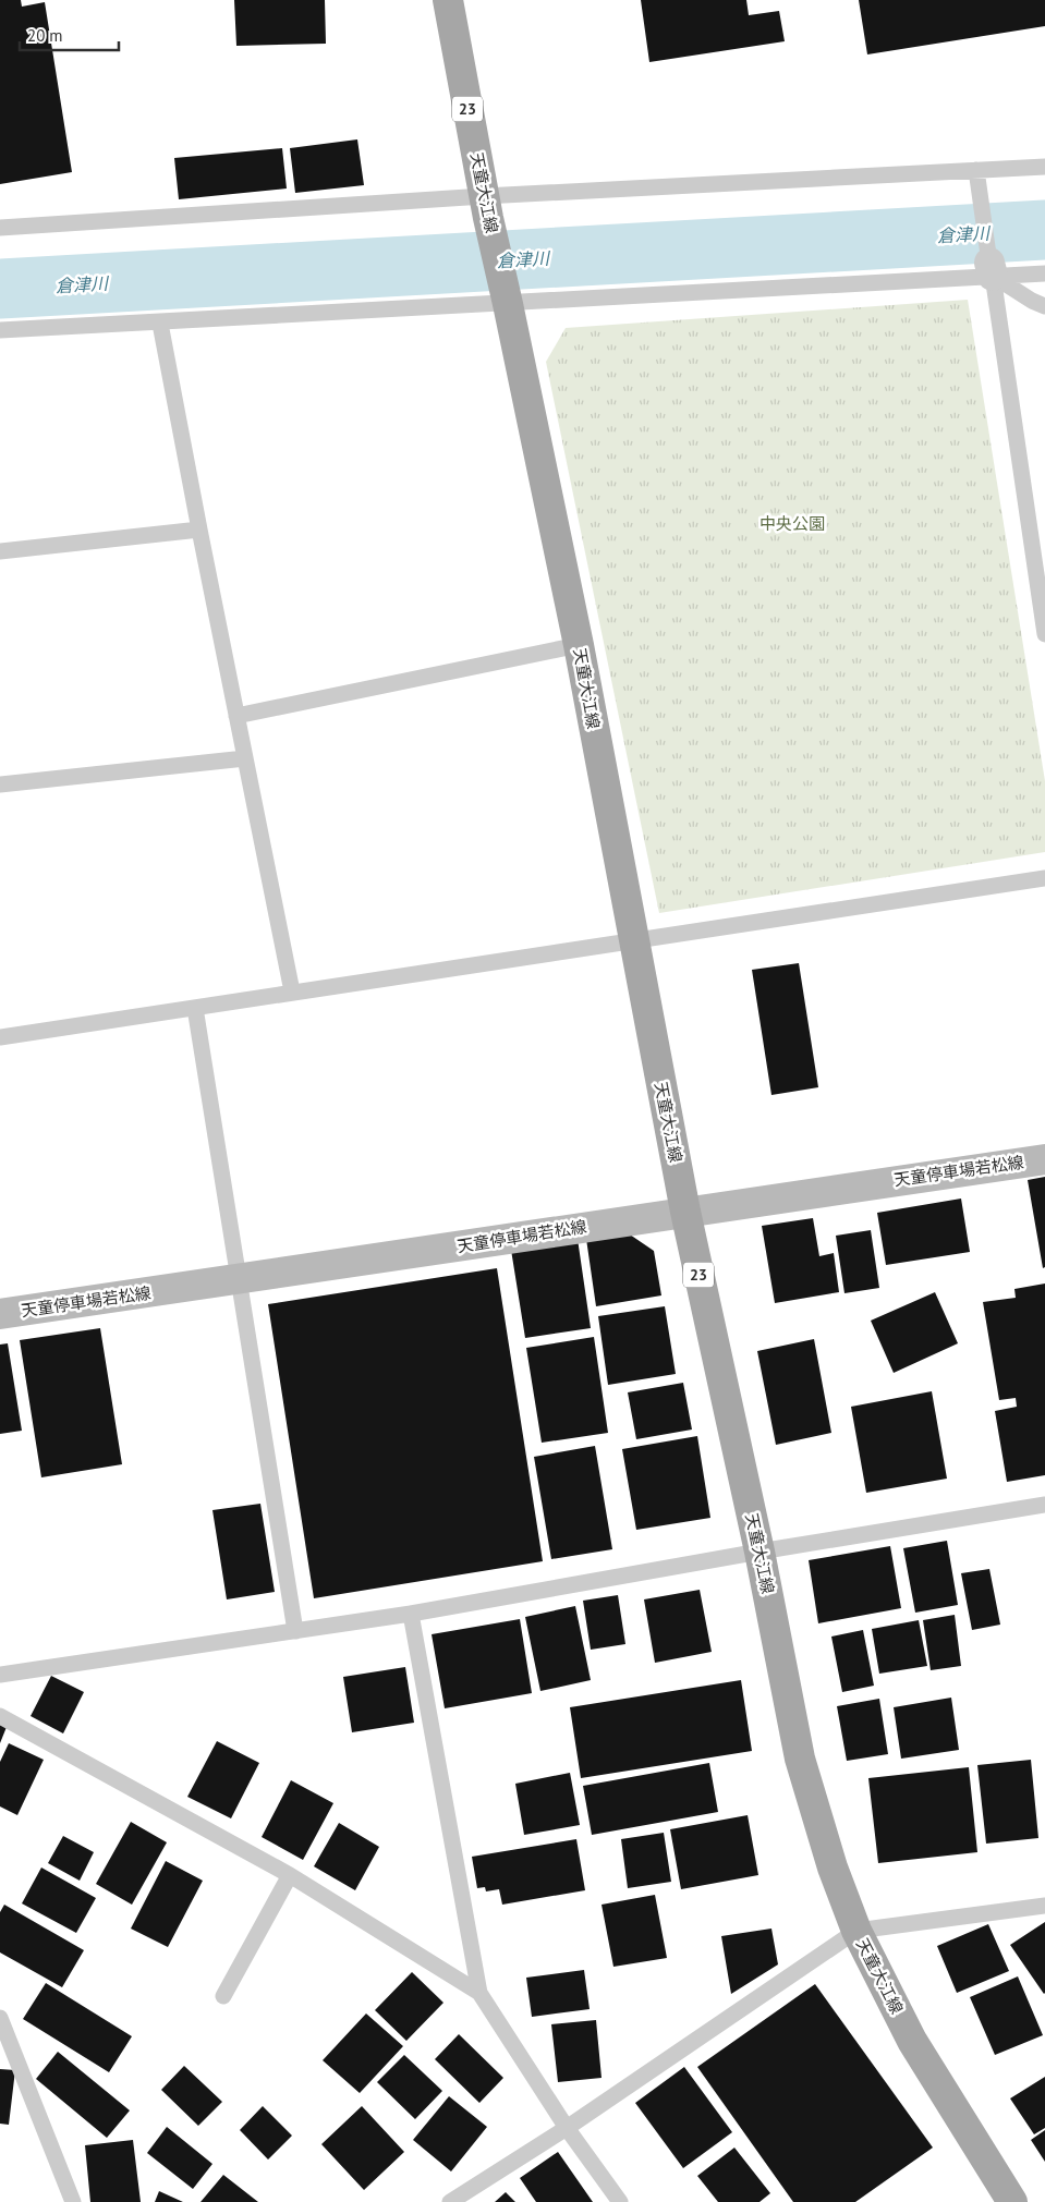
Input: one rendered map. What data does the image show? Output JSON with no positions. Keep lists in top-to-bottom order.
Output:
{
  "streets": {
    "main road": ["23", "天童大江線", "天童停車場若松線"]
  },
  "crossings": [
    ["天童大江線", "天童停車場若松線"]
  ],
  "water": ["倉津川"],
  "parks": ["中央公園"],
  "scale_bar": "20 m"
}
